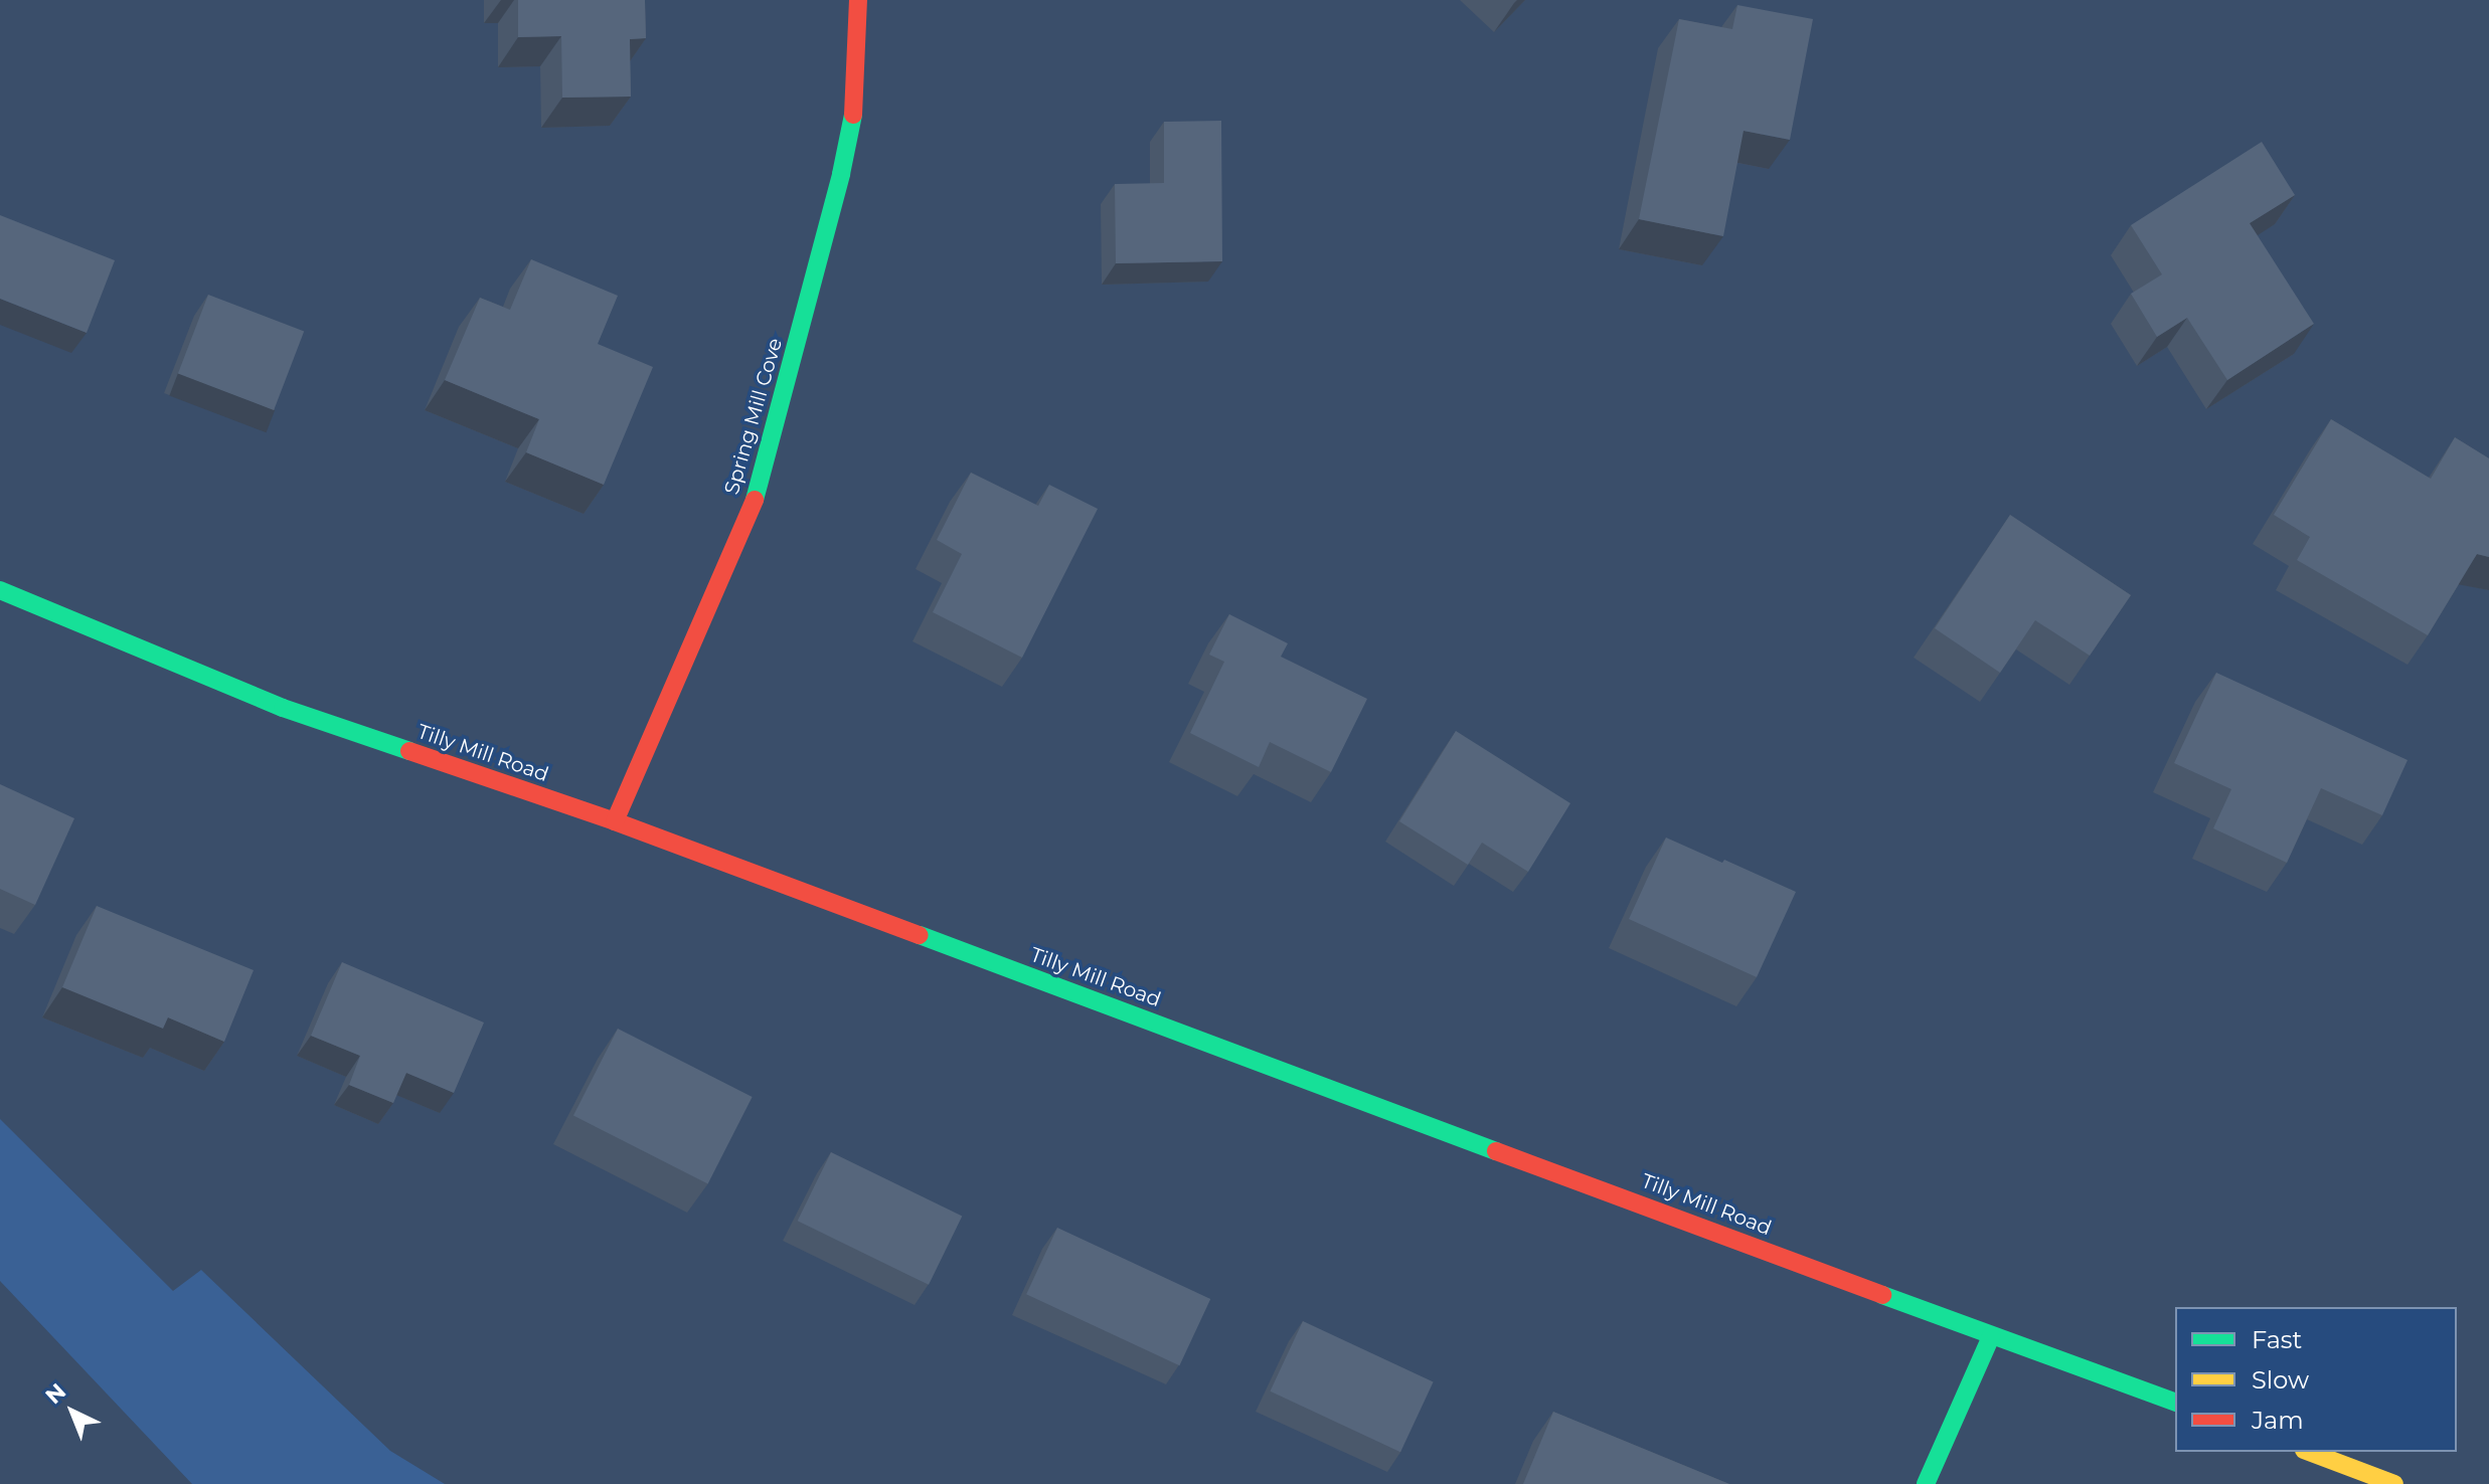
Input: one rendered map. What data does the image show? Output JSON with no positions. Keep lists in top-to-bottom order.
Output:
{
  "streets": {
    "street": ["Spring Mill Cove", "Tilly Mill Road"]
  },
  "crossings": [
    ["Spring Mill Cove", "Tilly Mill Road"]
  ],
  "legend": ["Fast", "Slow", "Jam"],
  "north": "top left"
}
